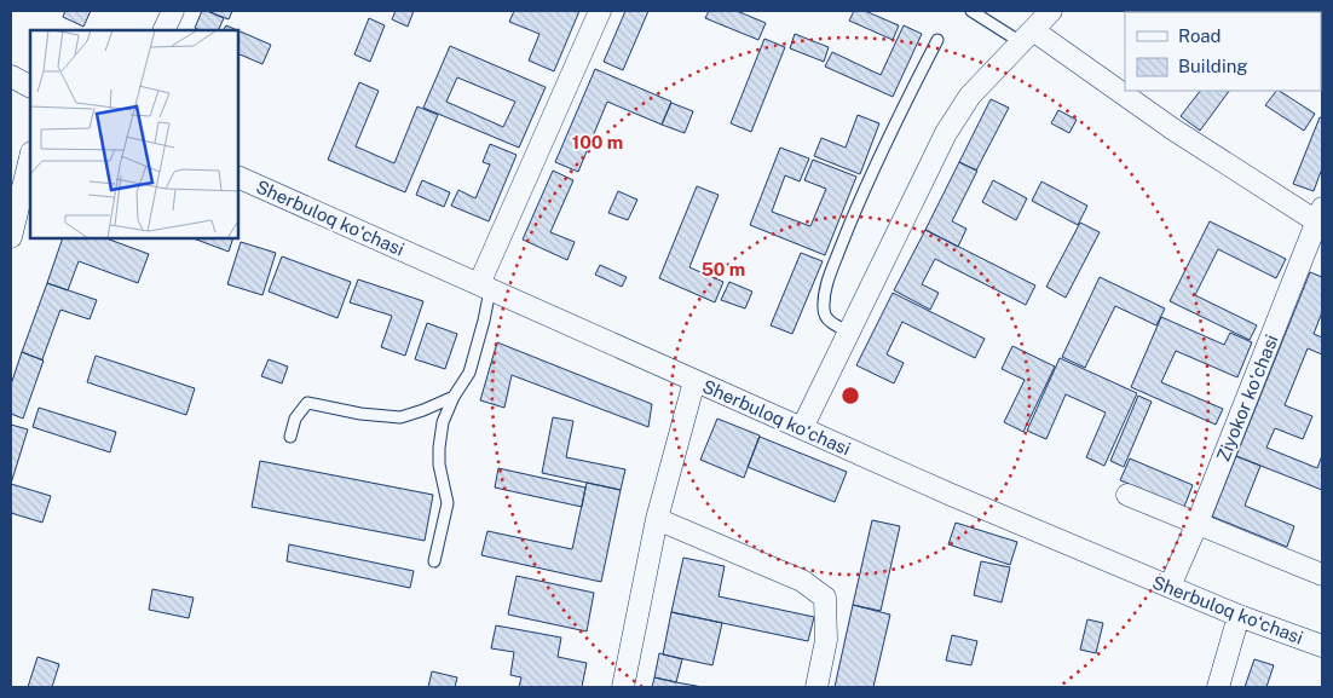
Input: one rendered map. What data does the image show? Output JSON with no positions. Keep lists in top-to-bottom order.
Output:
{
  "streets": {
    "street": ["Sherbuloq koʻchasi", "Ziyokor koʻchasi"]
  },
  "crossings": [
    ["Sherbuloq koʻchasi", "Ziyokor koʻchasi"]
  ],
  "legend": ["Road", "Building"],
  "rings": ["100 m", "50 m"]
}
